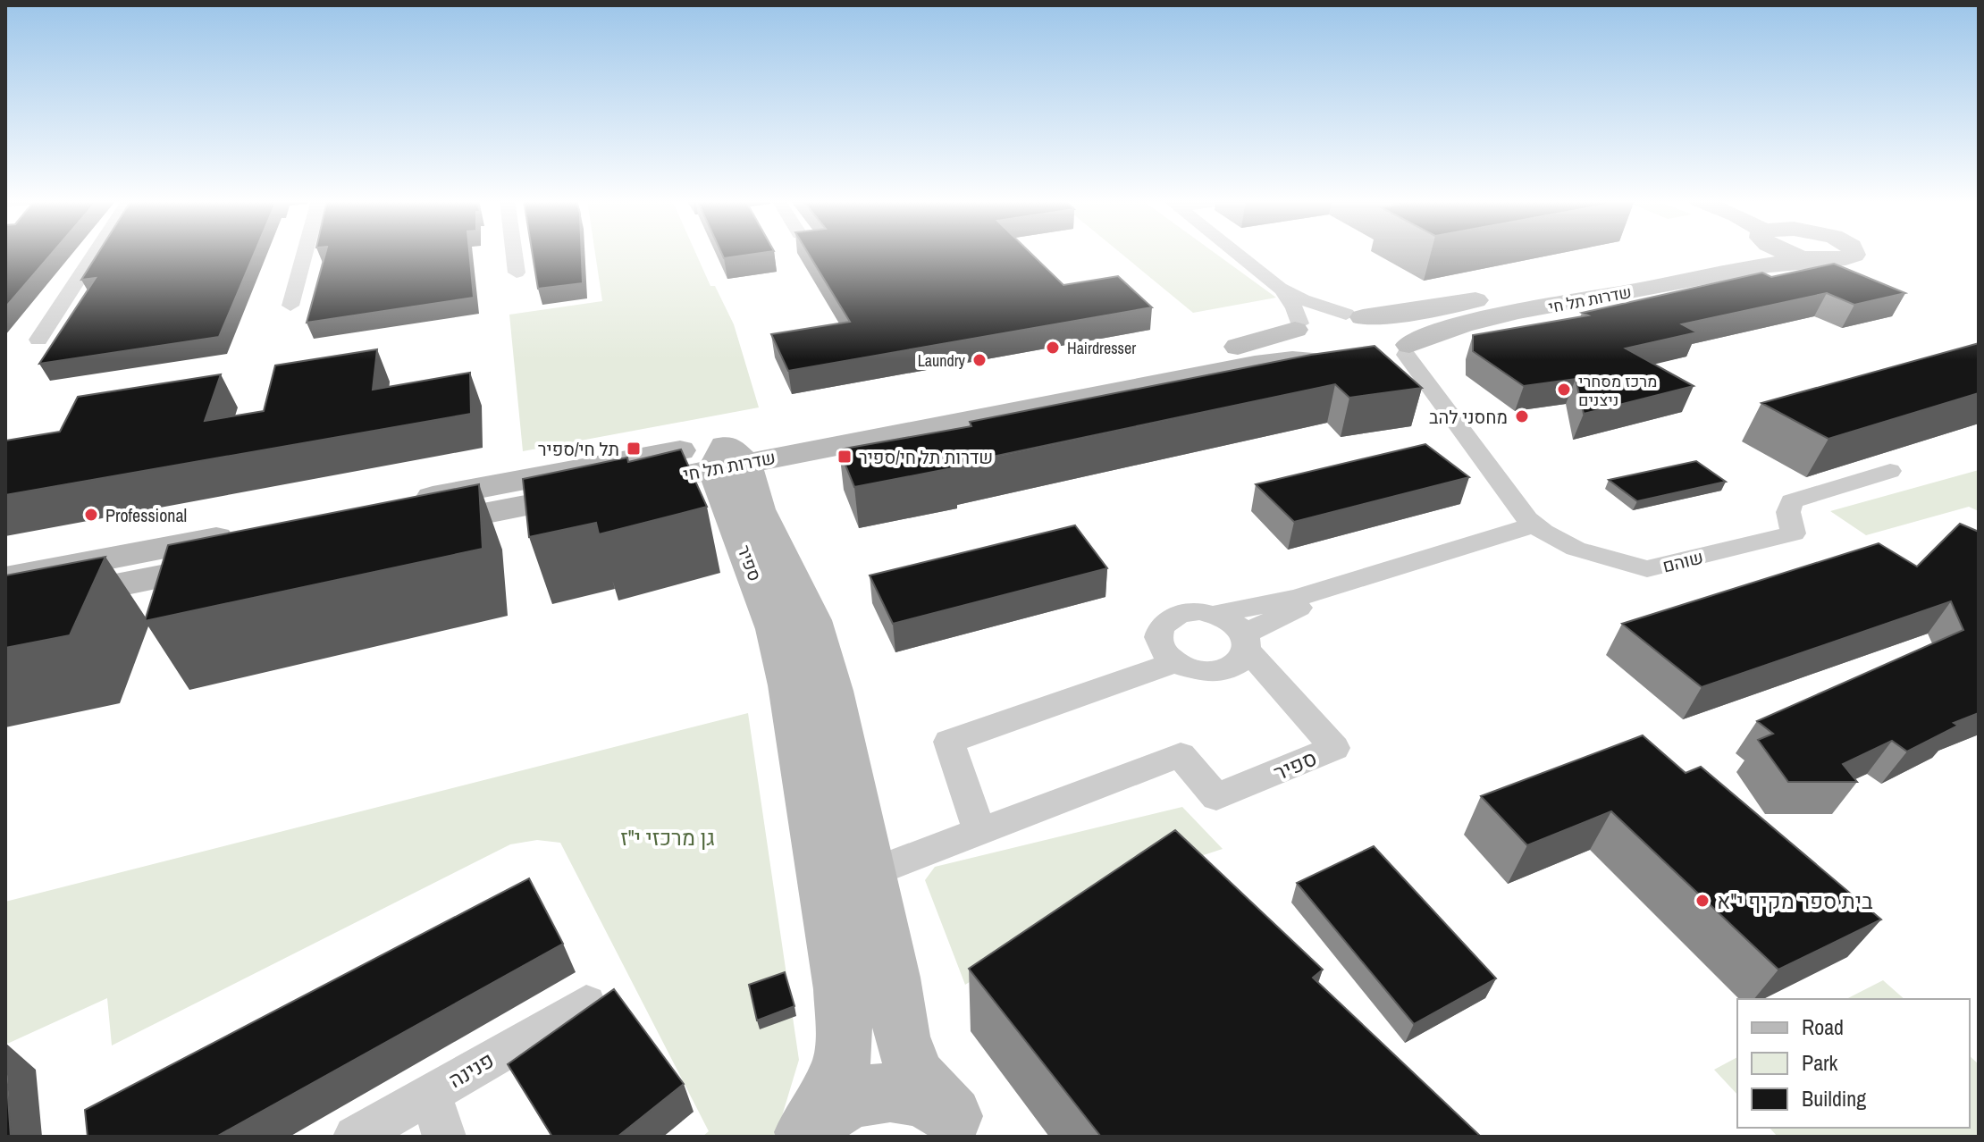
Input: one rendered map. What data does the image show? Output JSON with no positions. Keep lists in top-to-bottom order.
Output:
{
  "streets": {
    "main road": ["שדרות תל חי", "ספיר"],
    "street": ["שוהם", "פנינה"]
  },
  "crossings": [
    ["שדרות תל חי", "שוהם"],
    ["שדרות תל חי", "ספיר"]
  ],
  "parks": ["גן מרכזי י\"ז"],
  "places": {
    "other": [
      "Hairdresser",
      "Laundry",
      "מרכז מסחרי ניצנים",
      "מחסני להב",
      "Professional",
      "בית ספר מקיף י\"א"
    ],
    "transit": ["תל חי/ספיר", "שדרות תל חי/ספיר"]
  },
  "legend": ["Road", "Park", "Building"]
}
